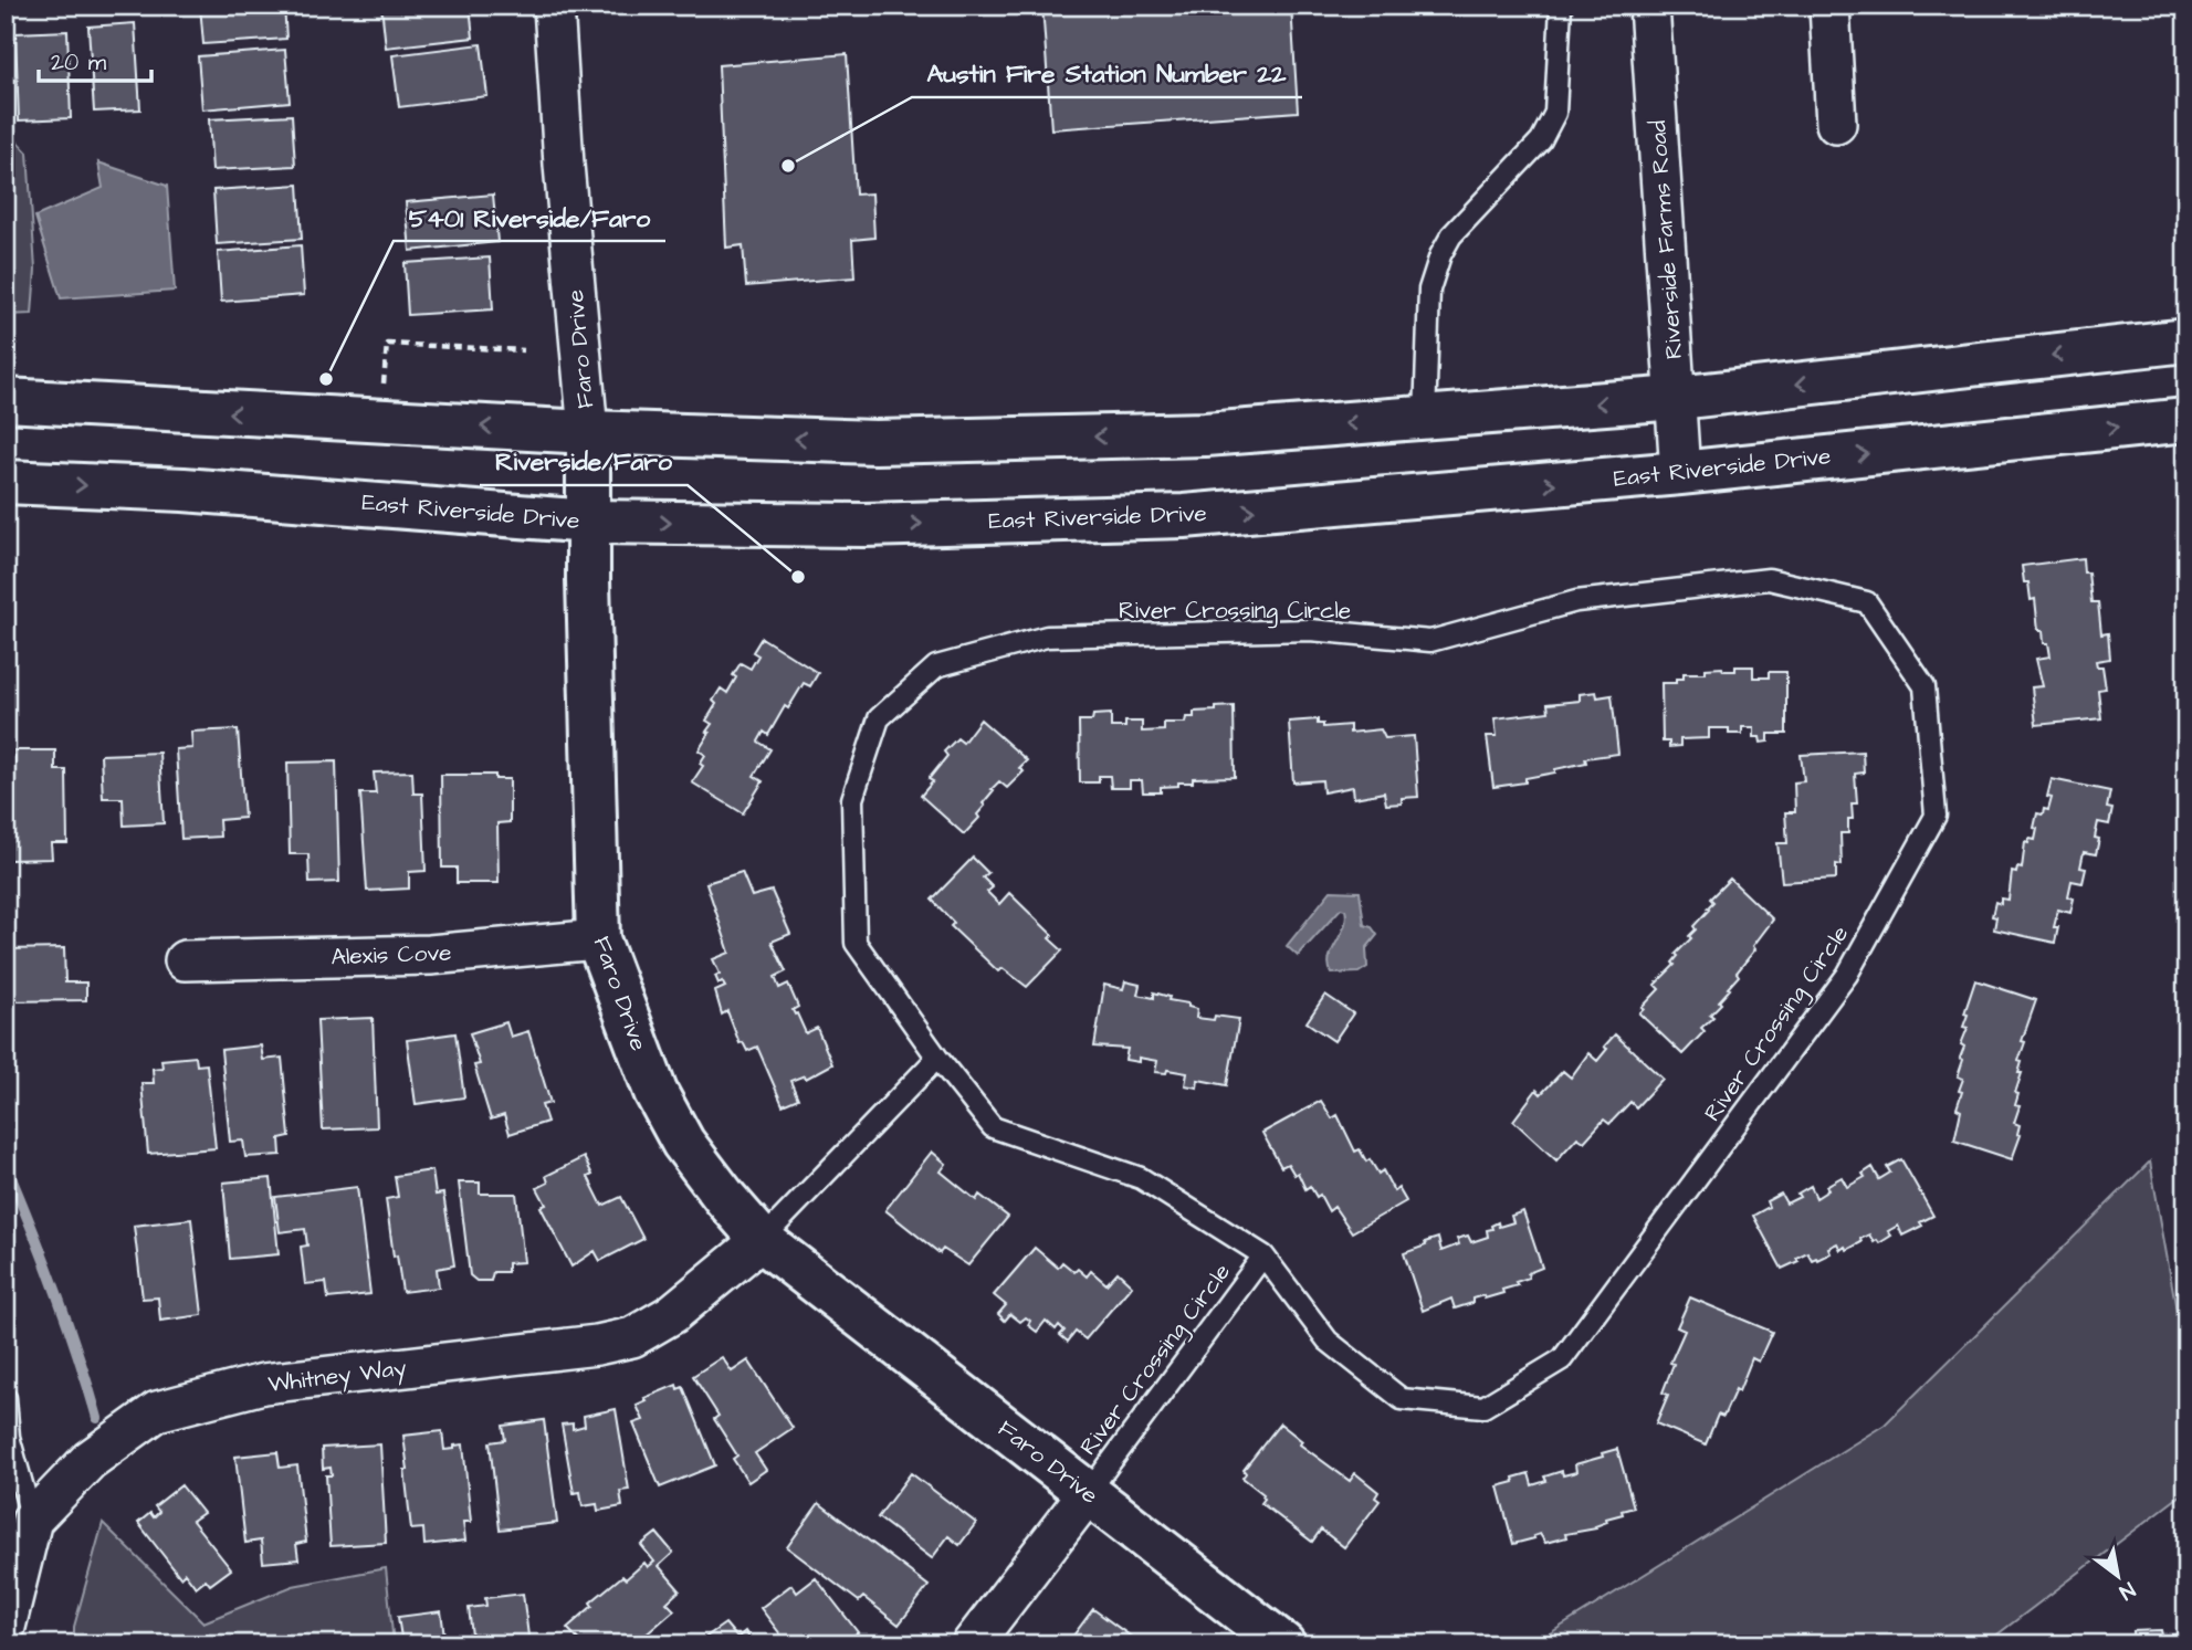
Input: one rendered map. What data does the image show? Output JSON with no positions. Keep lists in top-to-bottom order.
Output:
{
  "streets": {
    "main road": ["Faro Drive", "East Riverside Drive"],
    "street": ["Riverside Farms Road", "Alexis Cove", "Whitney Way"],
    "lane": ["River Crossing Circle"]
  },
  "crossings": [
    ["Riverside Farms Road", "East Riverside Drive"],
    ["Faro Drive", "East Riverside Drive"],
    ["Faro Drive", "River Crossing Circle"],
    ["Faro Drive", "Alexis Cove"],
    ["Faro Drive", "Whitney Way"]
  ],
  "places": ["Austin Fire Station Number 22", "5401 Riverside/Faro", "Riverside/Faro"],
  "scale_bar": "20 m",
  "north": "bottom right"
}
